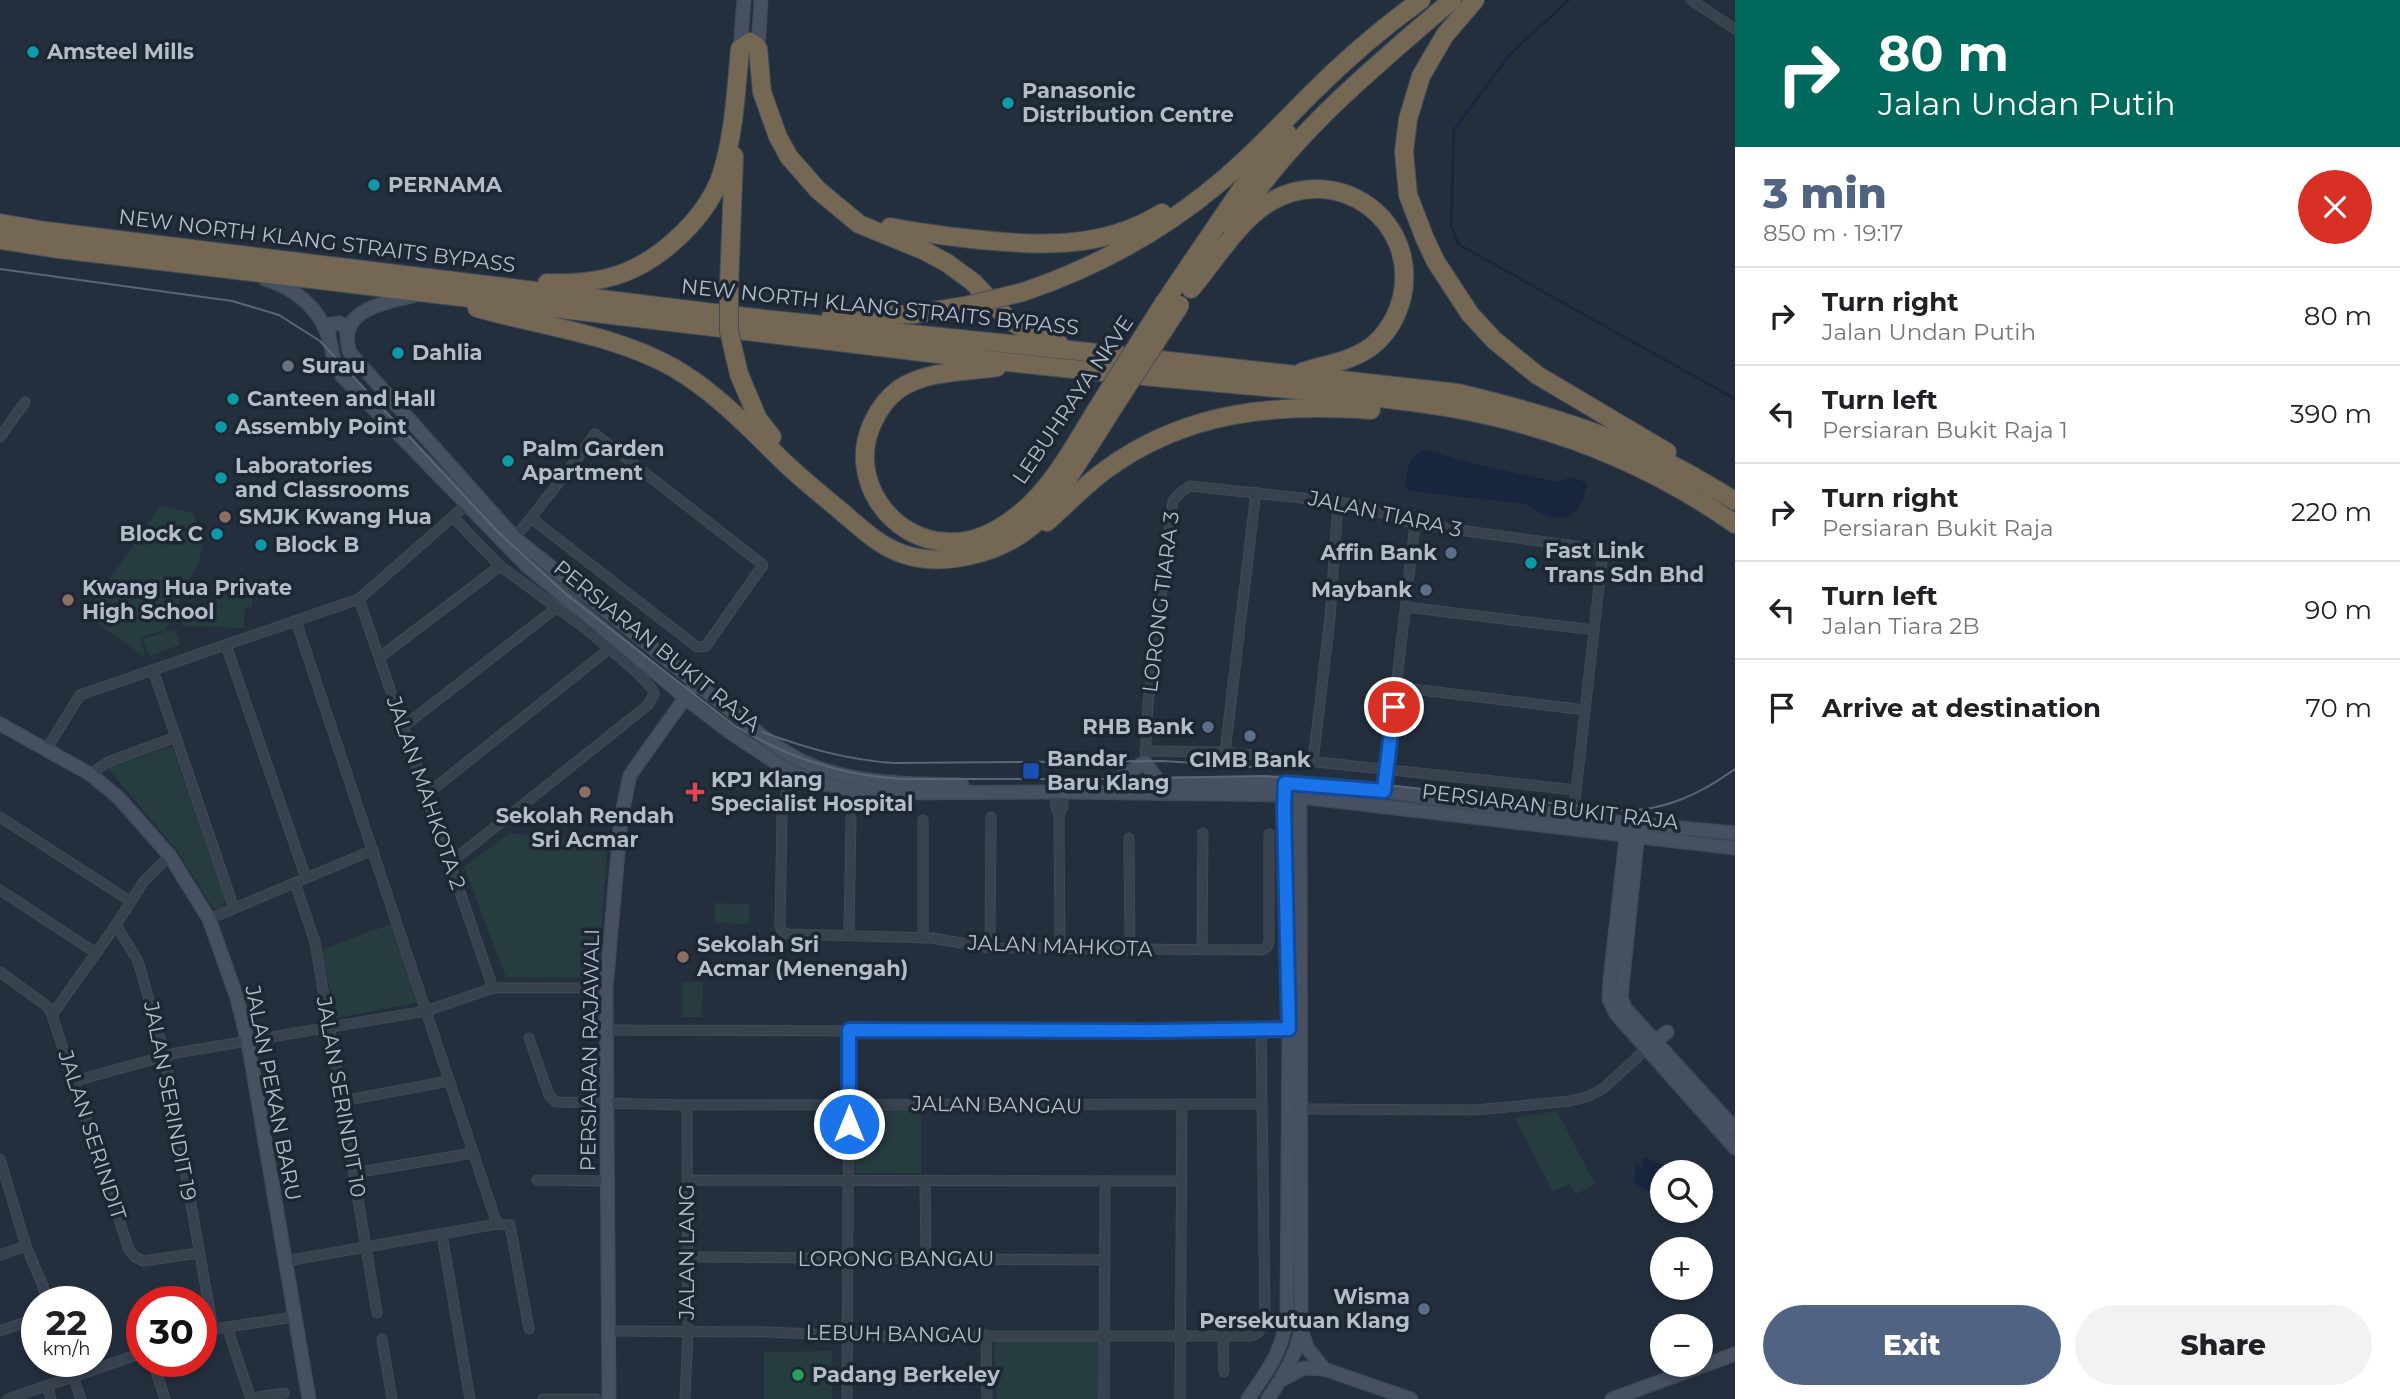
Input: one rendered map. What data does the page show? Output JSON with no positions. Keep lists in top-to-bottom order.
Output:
{
  "streets": {
    "highway": ["NEW NORTH KLANG STRAITS BYPASS", "LEBUHRAYA NKVE"],
    "street": [
      "JALAN TIARA 3",
      "LORONG TIARA 3",
      "PERSIARAN BUKIT RAJA",
      "JALAN MAHKOTA 2",
      "JALAN MAHKOTA",
      "PERSIARAN RAJAWALI",
      "JALAN PEKAN BARU",
      "JALAN SERINDIT 10",
      "JALAN SERINDIT 19",
      "JALAN BANGAU",
      "JALAN SERINDIT",
      "JALAN LANG",
      "LORONG BANGAU",
      "LEBUH BANGAU"
    ]
  },
  "crossings": [
    ["JALAN TIARA 3", "LORONG TIARA 3"],
    ["PERSIARAN BUKIT RAJA", "JALAN MAHKOTA"],
    ["PERSIARAN BUKIT RAJA", "PERSIARAN RAJAWALI"],
    ["PERSIARAN RAJAWALI", "JALAN BANGAU"],
    ["PERSIARAN RAJAWALI", "LEBUH BANGAU"],
    ["JALAN SERINDIT 19", "JALAN SERINDIT"],
    ["JALAN BANGAU", "JALAN LANG"],
    ["JALAN BANGAU", "LEBUH BANGAU"],
    ["JALAN LANG", "LORONG BANGAU"],
    ["JALAN LANG", "LEBUH BANGAU"]
  ],
  "places": {
    "other": [
      "Amsteel Mills",
      "Panasonic Distribution Centre",
      "PERNAMA",
      "Dahlia",
      "Surau",
      "Canteen and Hall",
      "Assembly Point",
      "Palm Garden Apartment",
      "Laboratories and Classrooms",
      "SMJK Kwang Hua",
      "Block C",
      "Block B",
      "Affin Bank",
      "Fast Link Trans Sdn Bhd",
      "Maybank",
      "Kwang Hua Private High School",
      "RHB Bank",
      "CIMB Bank",
      "Sekolah Rendah Sri Acmar",
      "Sekolah Sri Acmar (Menengah)",
      "Wisma Persekutuan Klang",
      "Padang Berkeley"
    ],
    "transit": ["Bandar Baru Klang"],
    "health": ["KPJ Klang Specialist Hospital"]
  },
  "page": {
    "turn": ["80 m", "Jalan Undan Putih"],
    "heading": ["3 min", "850 m · 19:17"],
    "list": [
      {
        "name": "Turn right",
        "note": "Jalan Undan Putih",
        "value": "80 m"
      },
      {
        "name": "Turn left",
        "note": "Persiaran Bukit Raja 1",
        "value": "390 m"
      },
      {
        "name": "Turn right",
        "note": "Persiaran Bukit Raja",
        "value": "220 m"
      },
      {
        "name": "Turn left",
        "note": "Jalan Tiara 2B",
        "value": "90 m"
      },
      {
        "name": "Arrive at destination",
        "value": "70 m"
      }
    ],
    "map_buttons": ["+", "−"],
    "speed": "22 km/h",
    "limit": "30",
    "buttons": ["Exit", "Share"]
  }
}
